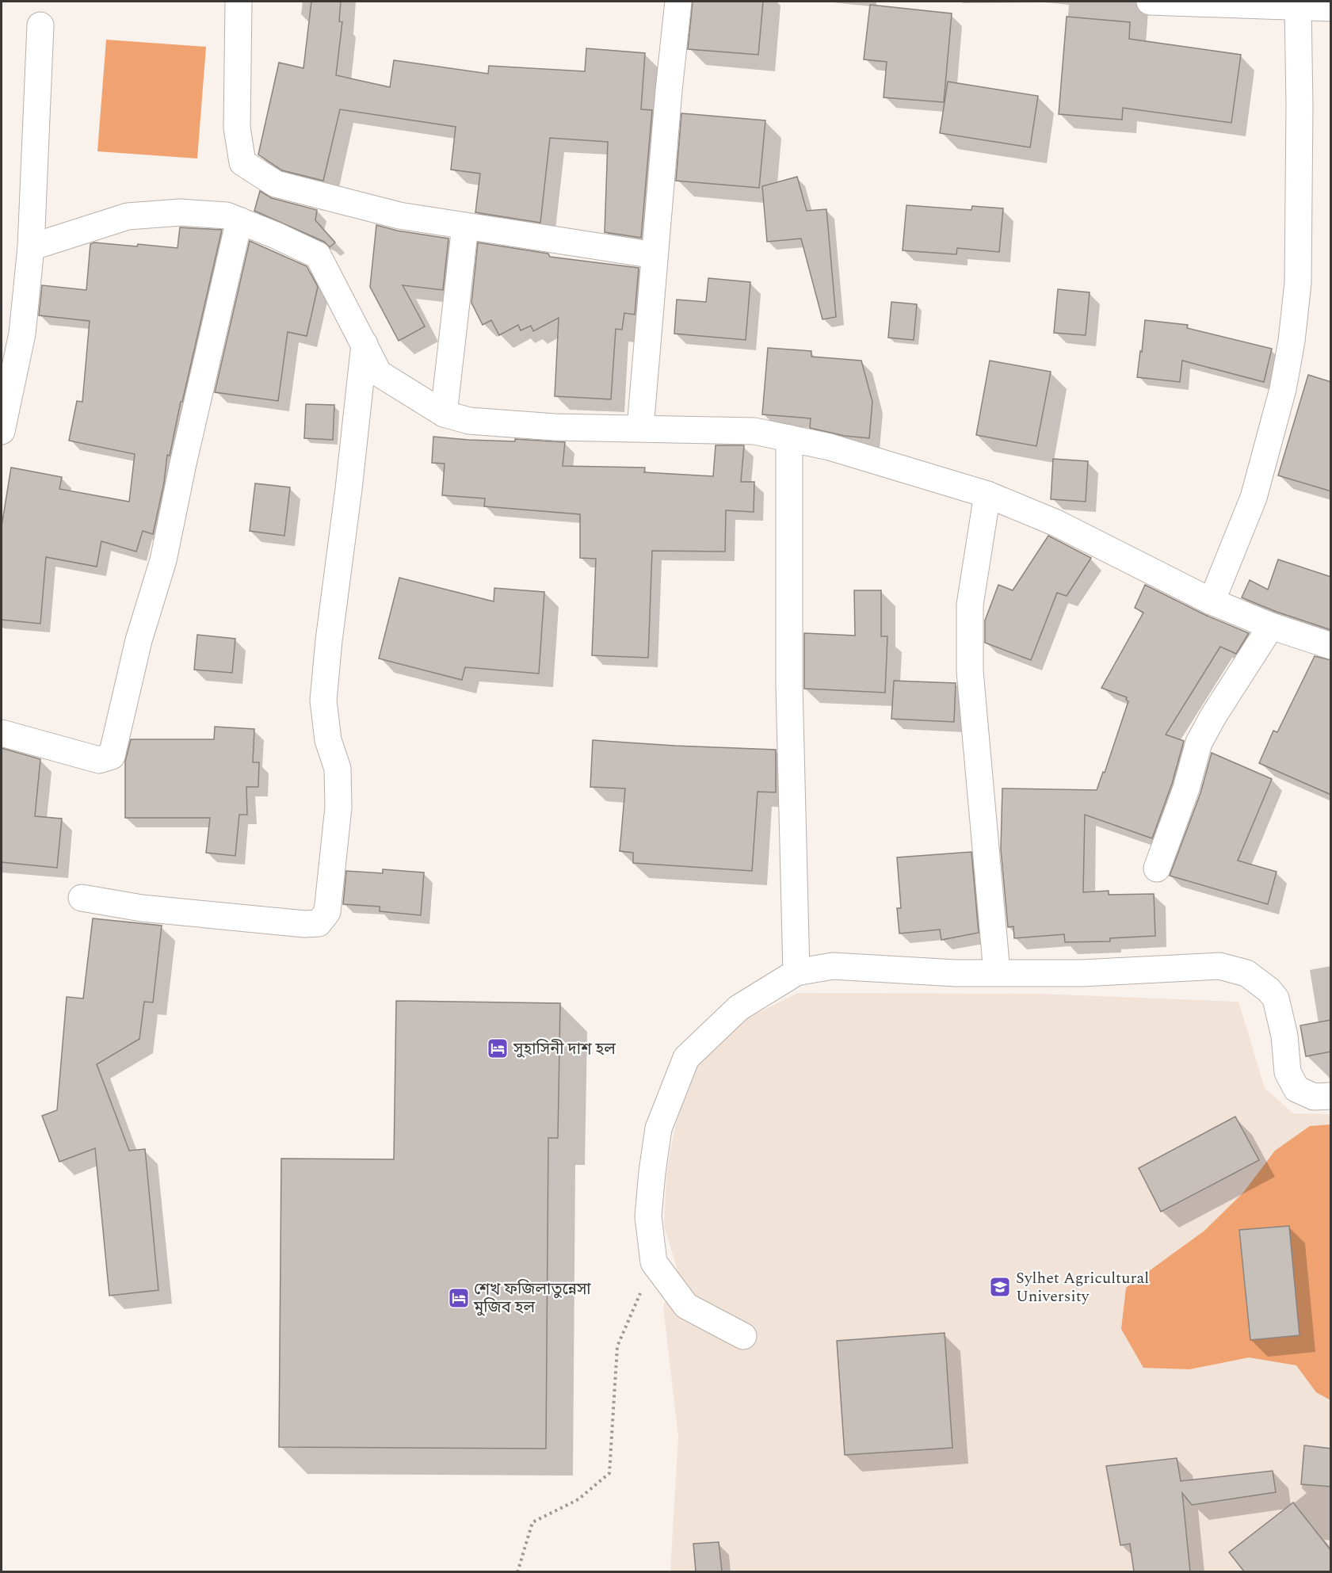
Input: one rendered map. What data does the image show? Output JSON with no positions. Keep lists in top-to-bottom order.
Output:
{
  "places": {
    "hotel": ["সুহাসিনী দাশ হল", "শেখ ফজিলাতুন্নেসা মুজিব হল"],
    "school or university": ["Sylhet Agricultural University"]
  }
}
